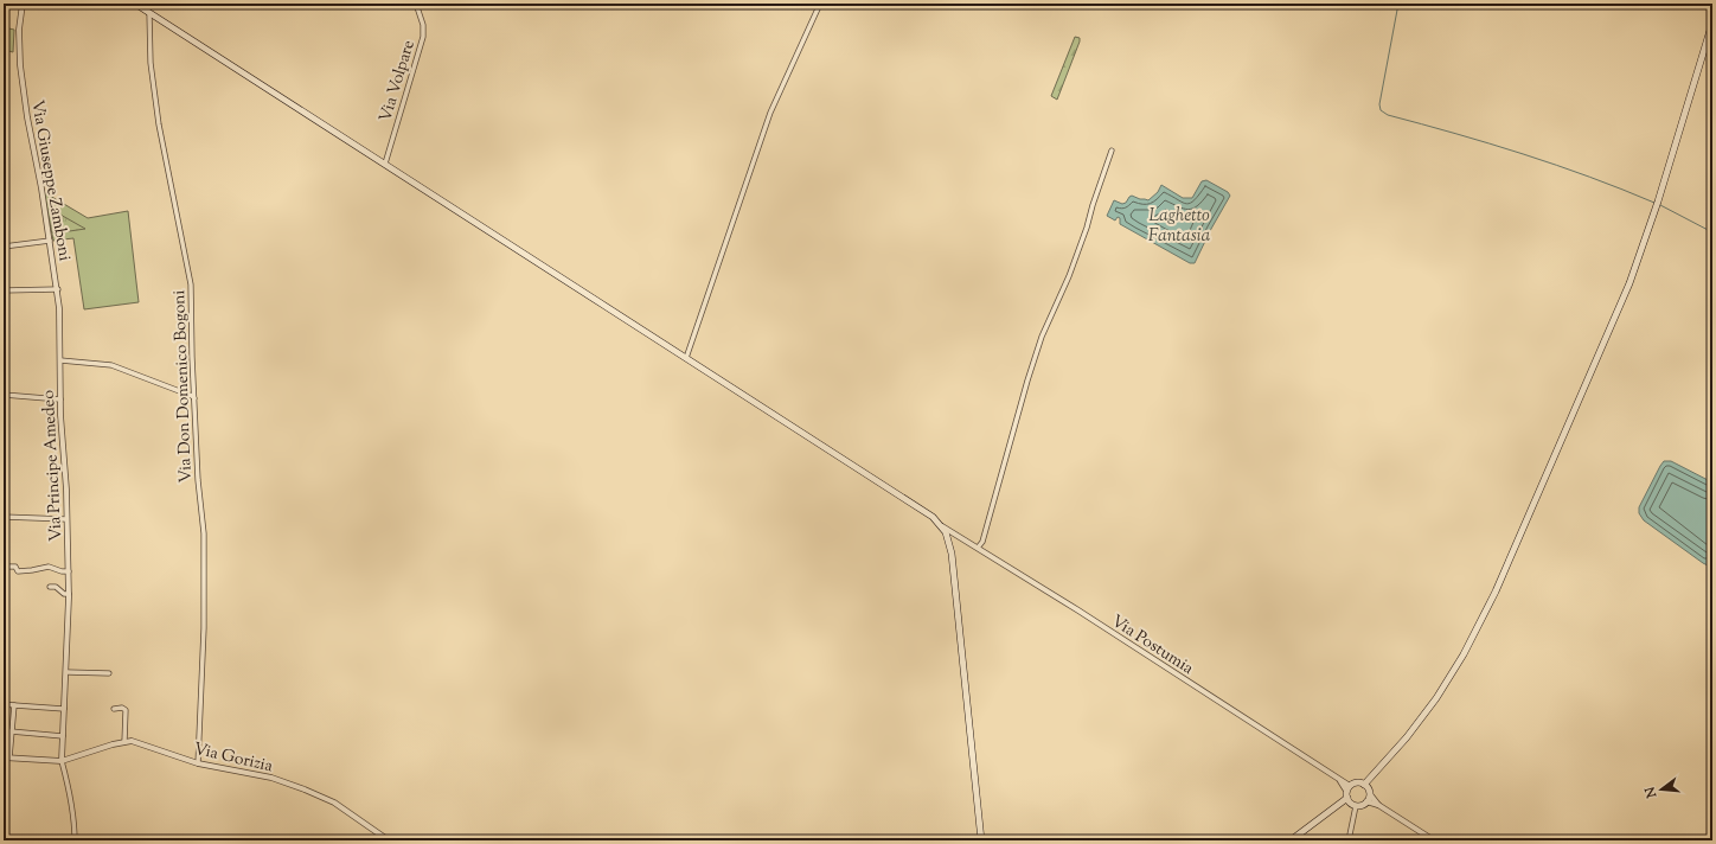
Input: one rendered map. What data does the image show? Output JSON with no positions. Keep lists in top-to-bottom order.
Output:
{
  "streets": {
    "street": [
      "Via Volpare",
      "Via Giuseppe Zamboni",
      "Via Don Domenico Bogoni",
      "Via Principe Amedeo",
      "Via Postumia",
      "Via Gorizia"
    ]
  },
  "crossings": [
    ["Via Giuseppe Zamboni", "Via Principe Amedeo"],
    ["Via Don Domenico Bogoni", "Via Gorizia"],
    ["Via Principe Amedeo", "Via Gorizia"]
  ],
  "water": ["Laghetto Fantasia"],
  "north": "left"
}
